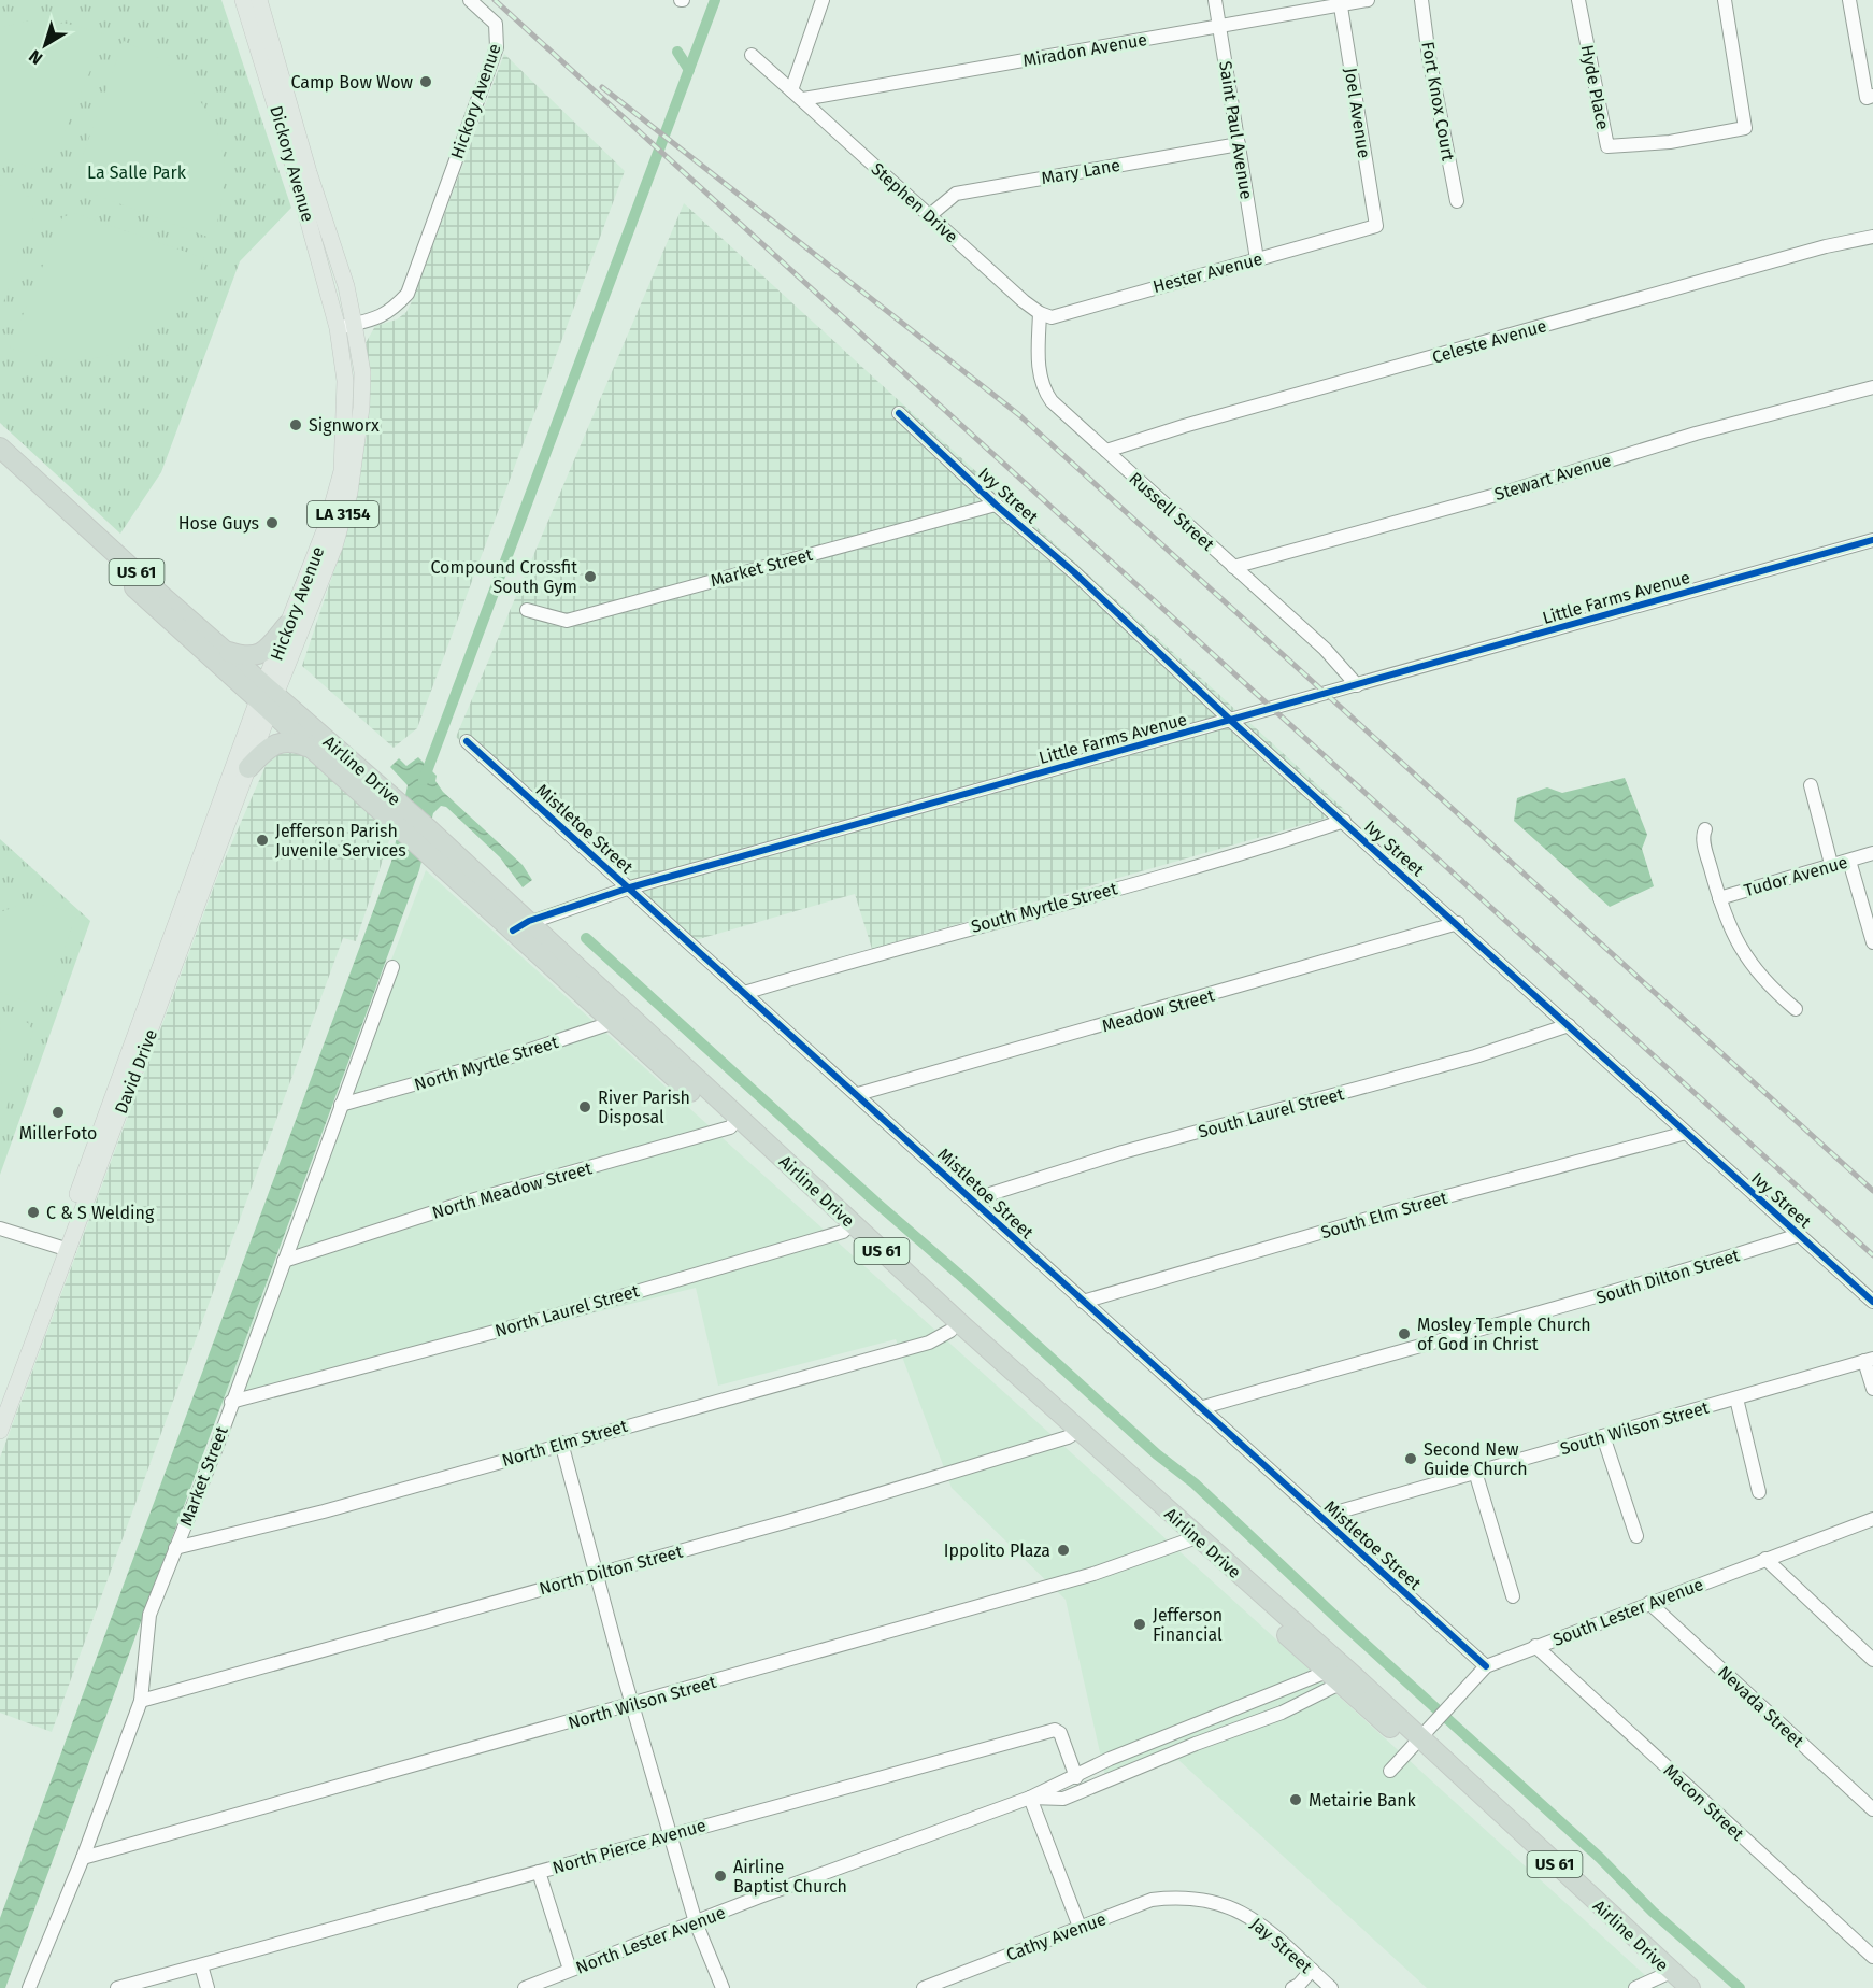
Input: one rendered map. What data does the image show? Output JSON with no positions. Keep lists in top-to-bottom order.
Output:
{
  "streets": {
    "highway": ["US 61", "Airline Drive"],
    "main road": [
      "Hickory Avenue",
      "Dickory Avenue",
      "LA 3154",
      "David Drive"
    ],
    "street": [
      "Miradon Avenue",
      "Hyde Place",
      "Fort Knox Court",
      "Joel Avenue",
      "Saint Paul Avenue",
      "Mary Lane",
      "Stephen Drive",
      "Hester Avenue",
      "Celeste Avenue",
      "Stewart Avenue",
      "Ivy Street",
      "Russell Street",
      "Market Street",
      "Little Farms Avenue",
      "Mistletoe Street",
      "Tudor Avenue",
      "South Myrtle Street",
      "Meadow Street",
      "North Myrtle Street",
      "South Laurel Street",
      "North Meadow Street",
      "South Elm Street",
      "South Dilton Street",
      "North Laurel Street",
      "South Wilson Street",
      "North Elm Street",
      "North Dilton Street",
      "South Lester Avenue",
      "North Wilson Street",
      "Nevada Street",
      "Macon Street",
      "North Pierce Avenue",
      "Cathy Avenue",
      "North Lester Avenue",
      "Jay Street"
    ]
  },
  "crossings": [
    ["Miradon Avenue", "Joel Avenue"],
    ["Miradon Avenue", "Saint Paul Avenue"],
    ["Miradon Avenue", "Stephen Drive"],
    ["Hickory Avenue", "Dickory Avenue"],
    ["Hickory Avenue", "Airline Drive"],
    ["Hickory Avenue", "David Drive"],
    ["Joel Avenue", "Hester Avenue"],
    ["Saint Paul Avenue", "Mary Lane"],
    ["Saint Paul Avenue", "Hester Avenue"],
    ["Mary Lane", "Stephen Drive"],
    ["Stephen Drive", "Hester Avenue"],
    ["Stephen Drive", "Russell Street"],
    ["Hester Avenue", "Russell Street"],
    ["Celeste Avenue", "Russell Street"],
    ["Stewart Avenue", "Russell Street"],
    ["Ivy Street", "Market Street"],
    ["Ivy Street", "Little Farms Avenue"],
    ["Ivy Street", "South Myrtle Street"],
    ["Ivy Street", "Meadow Street"],
    ["Ivy Street", "South Laurel Street"],
    ["Ivy Street", "South Elm Street"],
    ["Ivy Street", "South Dilton Street"],
    ["Russell Street", "Little Farms Avenue"],
    ["Market Street", "North Myrtle Street"],
    ["Market Street", "North Meadow Street"],
    ["Market Street", "North Laurel Street"],
    ["Market Street", "North Elm Street"],
    ["Market Street", "North Dilton Street"],
    ["Market Street", "North Wilson Street"],
    ["Little Farms Avenue", "Airline Drive"],
    ["Little Farms Avenue", "Mistletoe Street"],
    ["Airline Drive", "North Myrtle Street"],
    ["Airline Drive", "David Drive"],
    ["Airline Drive", "North Meadow Street"],
    ["Airline Drive", "North Laurel Street"],
    ["Airline Drive", "North Elm Street"],
    ["Airline Drive", "North Dilton Street"],
    ["Airline Drive", "South Lester Avenue"],
    ["Airline Drive", "North Wilson Street"],
    ["Airline Drive", "North Lester Avenue"],
    ["Mistletoe Street", "South Myrtle Street"],
    ["Mistletoe Street", "Meadow Street"],
    ["Mistletoe Street", "South Laurel Street"],
    ["Mistletoe Street", "South Elm Street"],
    ["Mistletoe Street", "South Dilton Street"],
    ["Mistletoe Street", "South Wilson Street"],
    ["Mistletoe Street", "South Lester Avenue"],
    ["South Lester Avenue", "Nevada Street"],
    ["South Lester Avenue", "Macon Street"],
    ["North Pierce Avenue", "North Lester Avenue"],
    ["Cathy Avenue", "Jay Street"]
  ],
  "parks": ["La Salle Park"],
  "places": [
    "Camp Bow Wow",
    "Signworx",
    "Hose Guys",
    "Compound Crossfit South Gym",
    "Jefferson Parish Juvenile Services",
    "River Parish Disposal",
    "MillerFoto",
    "C & S Welding",
    "Mosley Temple Church of God in Christ",
    "Second New Guide Church",
    "Ippolito Plaza",
    "Jefferson Financial",
    "Metairie Bank",
    "Airline Baptist Church"
  ],
  "north": "bottom left"
}
